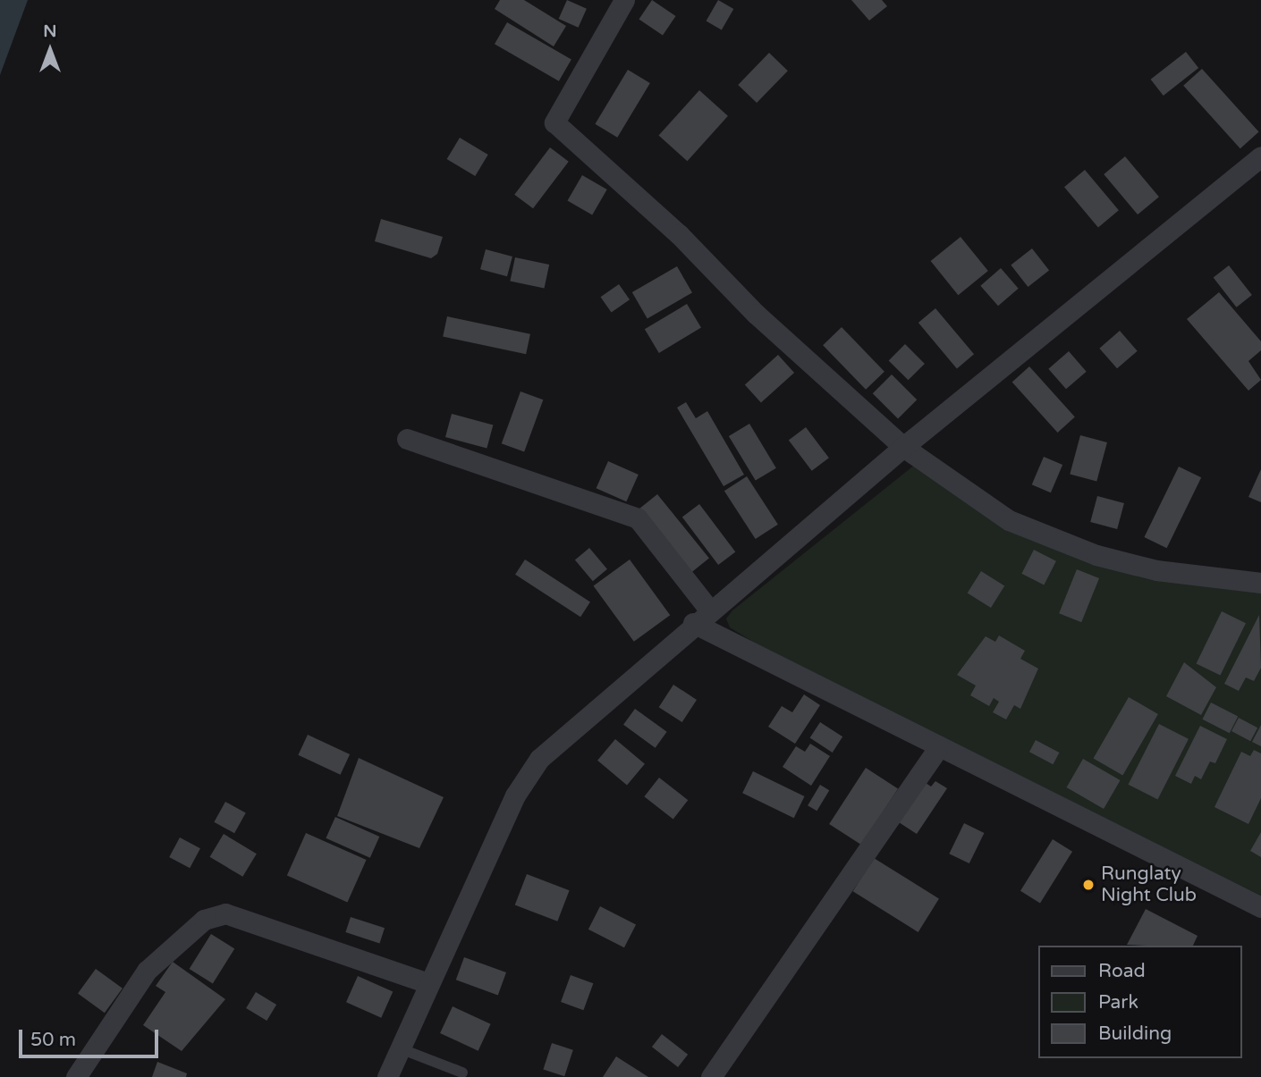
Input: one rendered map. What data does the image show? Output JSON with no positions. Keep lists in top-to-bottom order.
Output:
{
  "places": ["Runglaty Night Club"],
  "legend": ["Road", "Park", "Building"],
  "scale_bar": "50 m",
  "north": "top"
}
